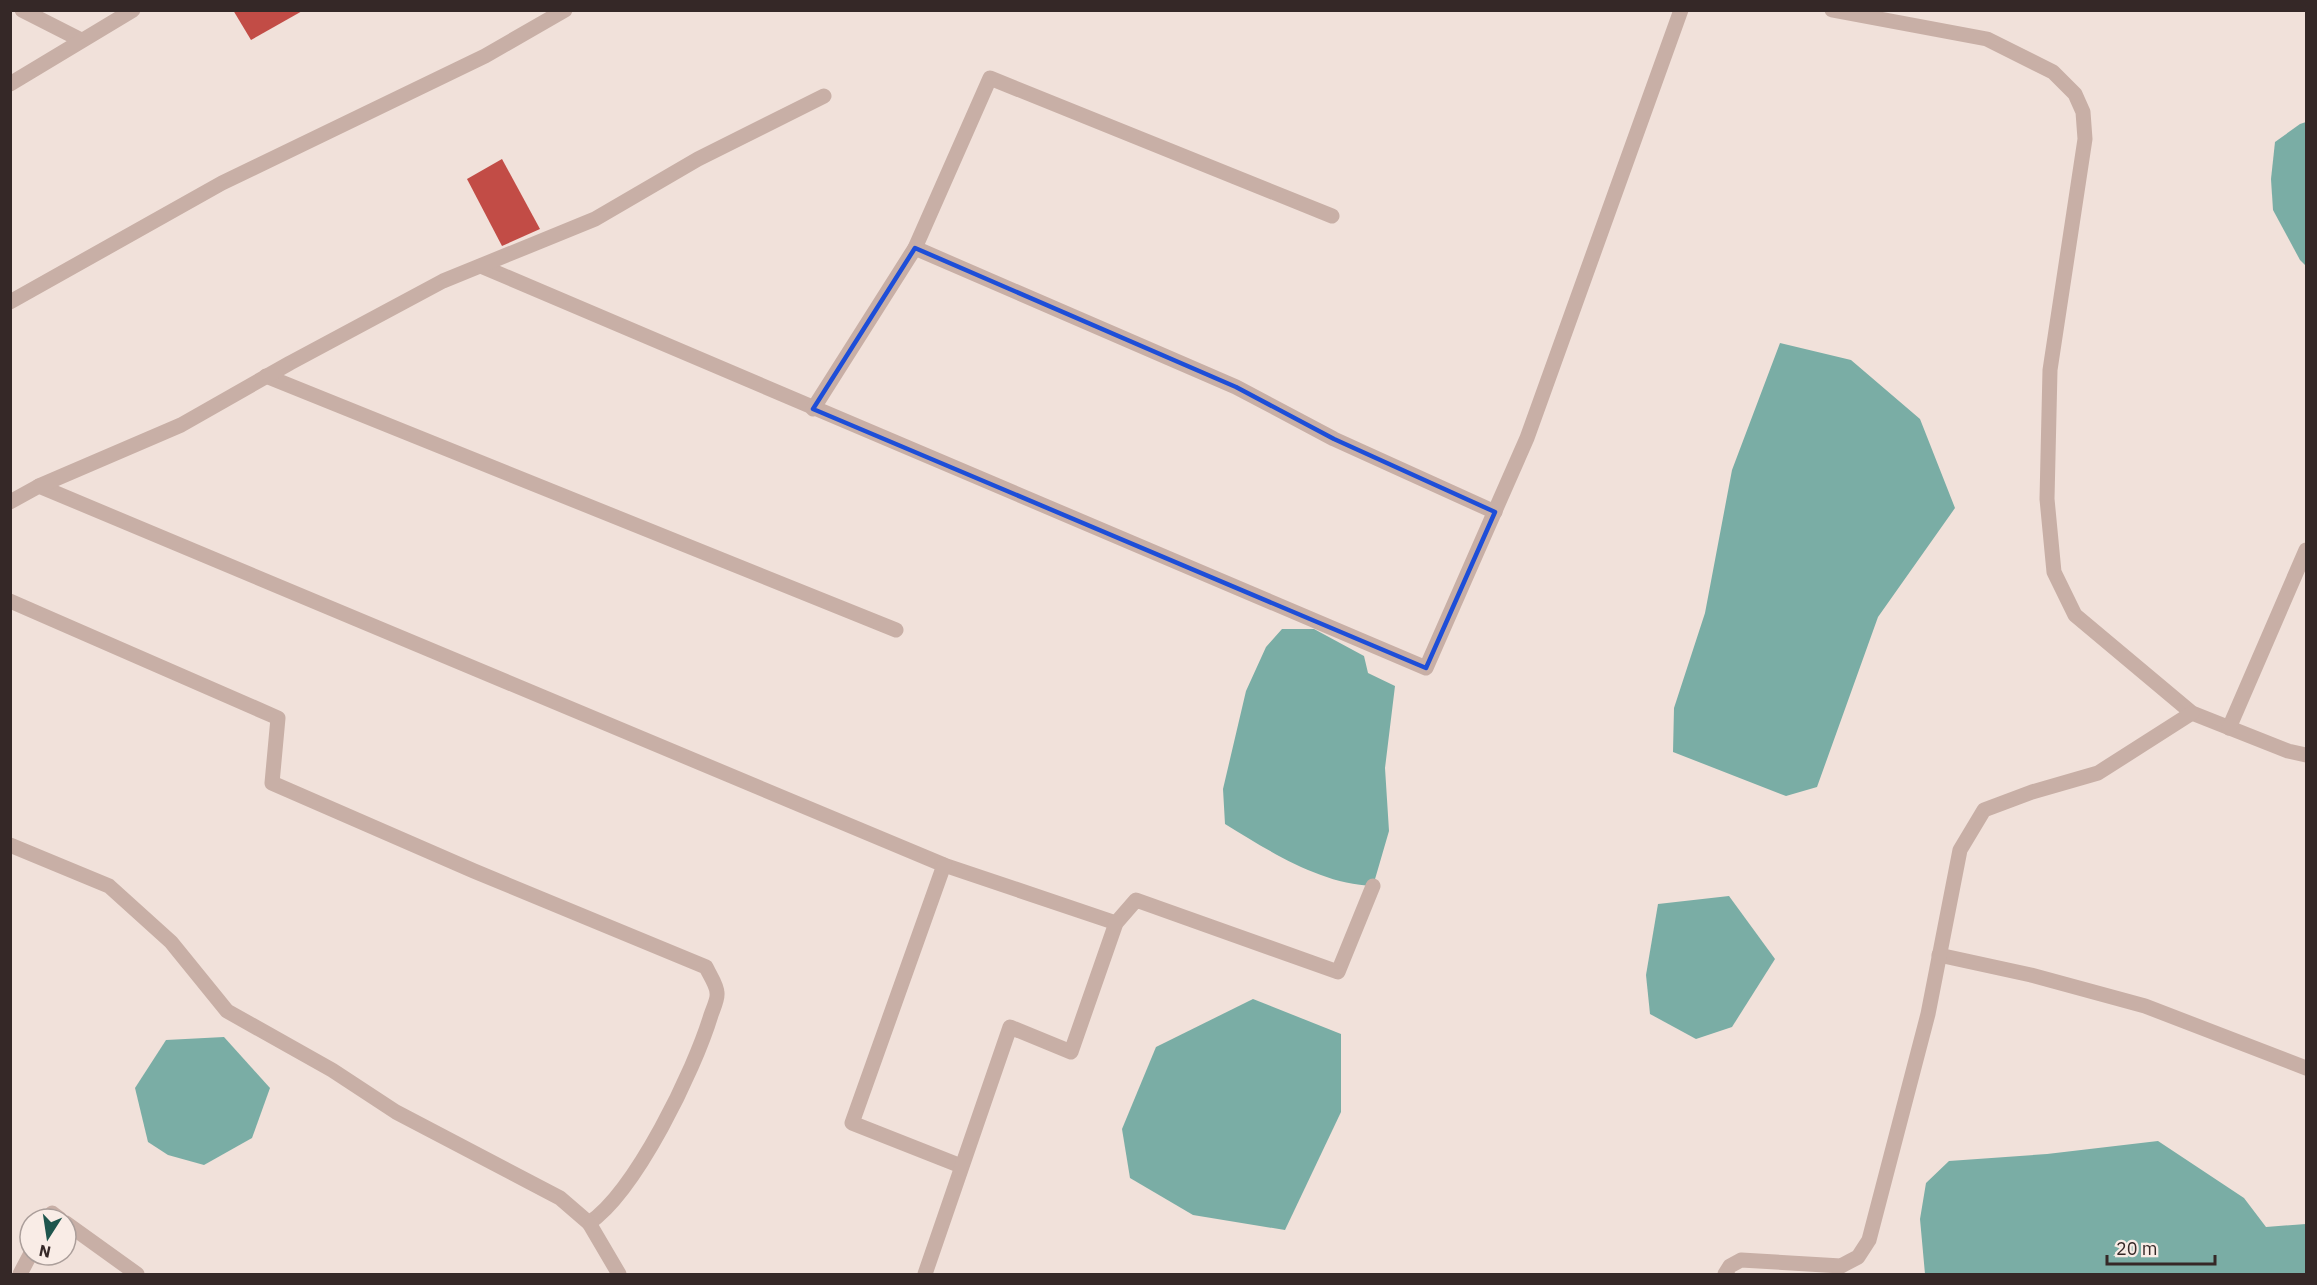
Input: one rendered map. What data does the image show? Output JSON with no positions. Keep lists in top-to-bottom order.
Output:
{
  "scale_bar": "20 m",
  "north": "bottom"
}
